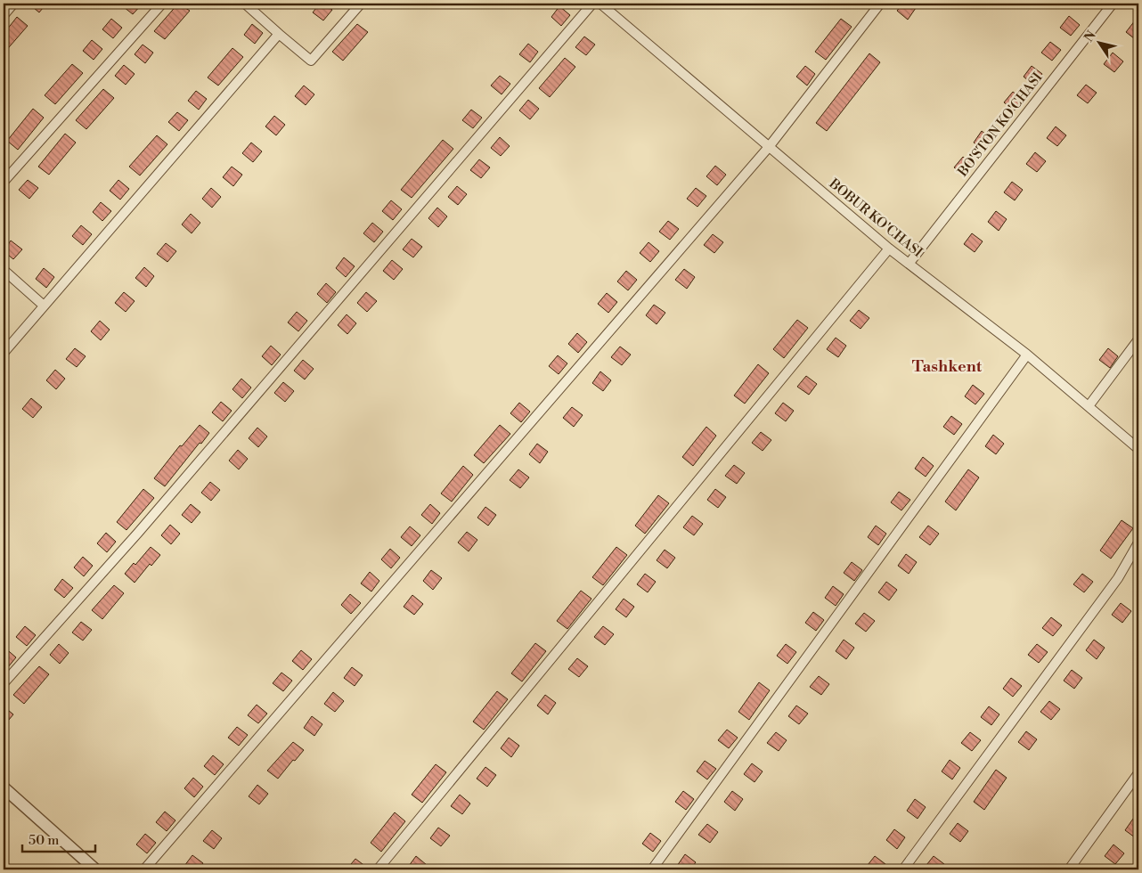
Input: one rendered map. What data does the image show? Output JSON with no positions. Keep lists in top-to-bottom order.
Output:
{
  "streets": {
    "street": ["BO'STON KO'CHASI", "BOBUR KO'CHASI"]
  },
  "crossings": [
    ["BO'STON KO'CHASI", "BOBUR KO'CHASI"]
  ],
  "districts": ["Tashkent"],
  "scale_bar": "50 m",
  "north": "top left"
}
